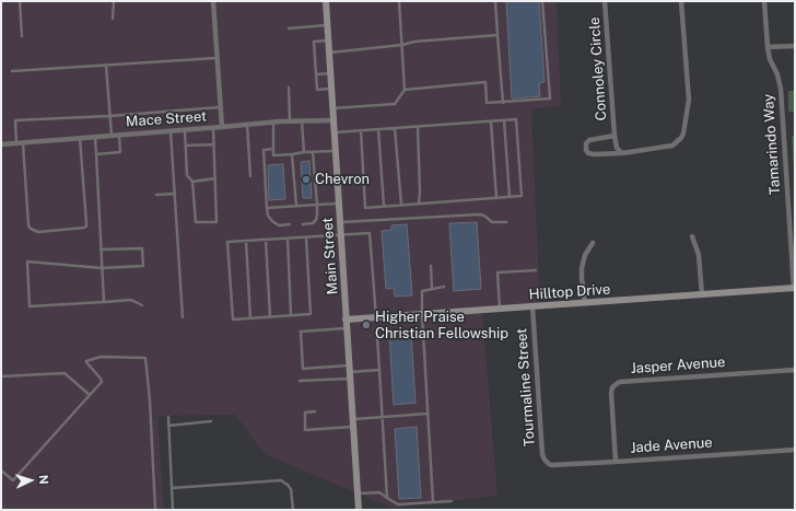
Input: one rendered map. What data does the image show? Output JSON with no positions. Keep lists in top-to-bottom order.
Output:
{
  "streets": {
    "main road": ["Main Street", "Hilltop Drive"],
    "street": [
      "Connoley Circle",
      "Mace Street",
      "Tamarindo Way",
      "Jasper Avenue",
      "Tourmaline Street",
      "Jade Avenue"
    ]
  },
  "crossings": [
    ["Mace Street", "Main Street"],
    ["Tamarindo Way", "Hilltop Drive"],
    ["Main Street", "Hilltop Drive"],
    ["Hilltop Drive", "Tourmaline Street"],
    ["Jasper Avenue", "Jade Avenue"],
    ["Tourmaline Street", "Jade Avenue"]
  ],
  "places": ["Chevron", "Higher Praise Christian Fellowship"],
  "north": "right"
}
